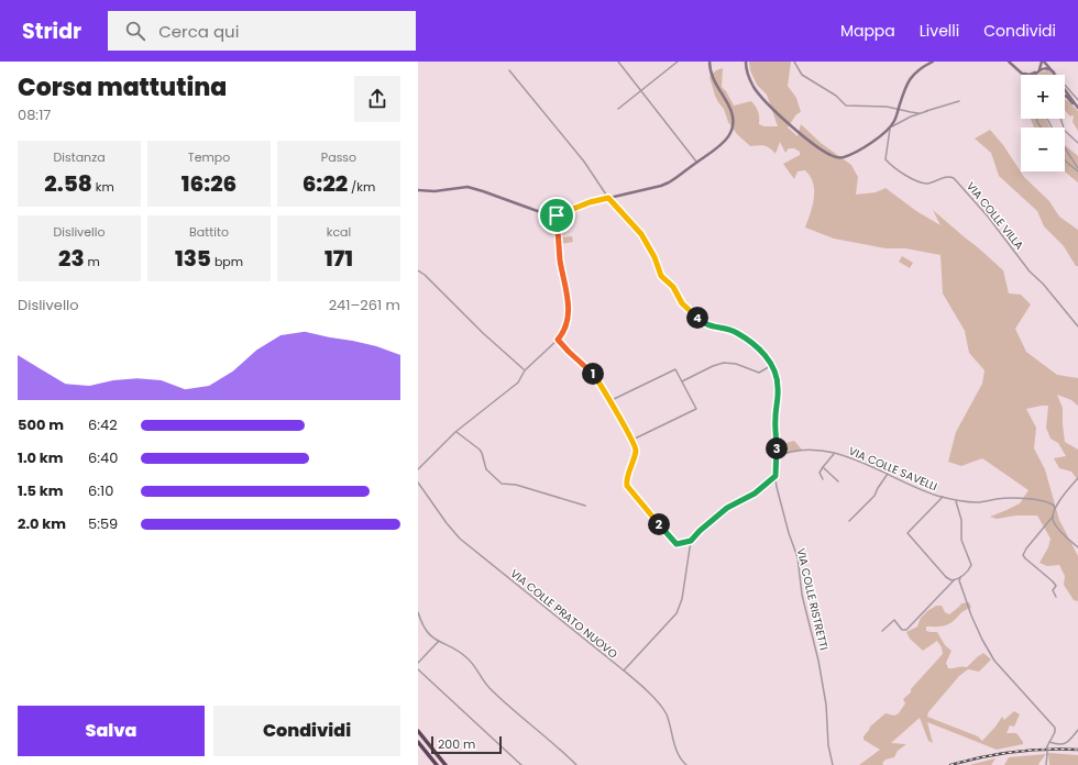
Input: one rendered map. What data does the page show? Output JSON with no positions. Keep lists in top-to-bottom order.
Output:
{
  "streets": {
    "street": [
      "VIA COLLE VILLA",
      "VIA COLLE SAVELLI",
      "VIA COLLE RISTRETTI",
      "VIA COLLE PRATO NUOVO"
    ]
  },
  "crossings": [
    ["VIA COLLE SAVELLI", "VIA COLLE RISTRETTI"]
  ],
  "scale_bar": "200 m",
  "page": {
    "header": "Stridr",
    "search": "Cerca qui",
    "nav": ["Mappa", "Livelli", "Condividi"],
    "heading": ["Corsa mattutina", "08:17"],
    "map_buttons": ["+", "−"],
    "stats": [
      ["Distanza", "2.58 km"],
      ["Tempo", "16:26"],
      ["Passo", "6:22 /km"],
      ["Dislivello", "23 m"],
      ["Battito", "135 bpm"],
      ["kcal", "171"]
    ],
    "chart": ["Dislivello", "241–261 m"],
    "pins": [
      "4",
      "1",
      "3",
      "2"
    ],
    "list": [
      {
        "name": "500 m",
        "note": "6:42"
      },
      {
        "name": "1.0 km",
        "note": "6:40"
      },
      {
        "name": "1.5 km",
        "note": "6:10"
      },
      {
        "name": "2.0 km",
        "note": "5:59"
      }
    ],
    "buttons": ["Salva", "Condividi"],
    "scale": "200 m"
  }
}
